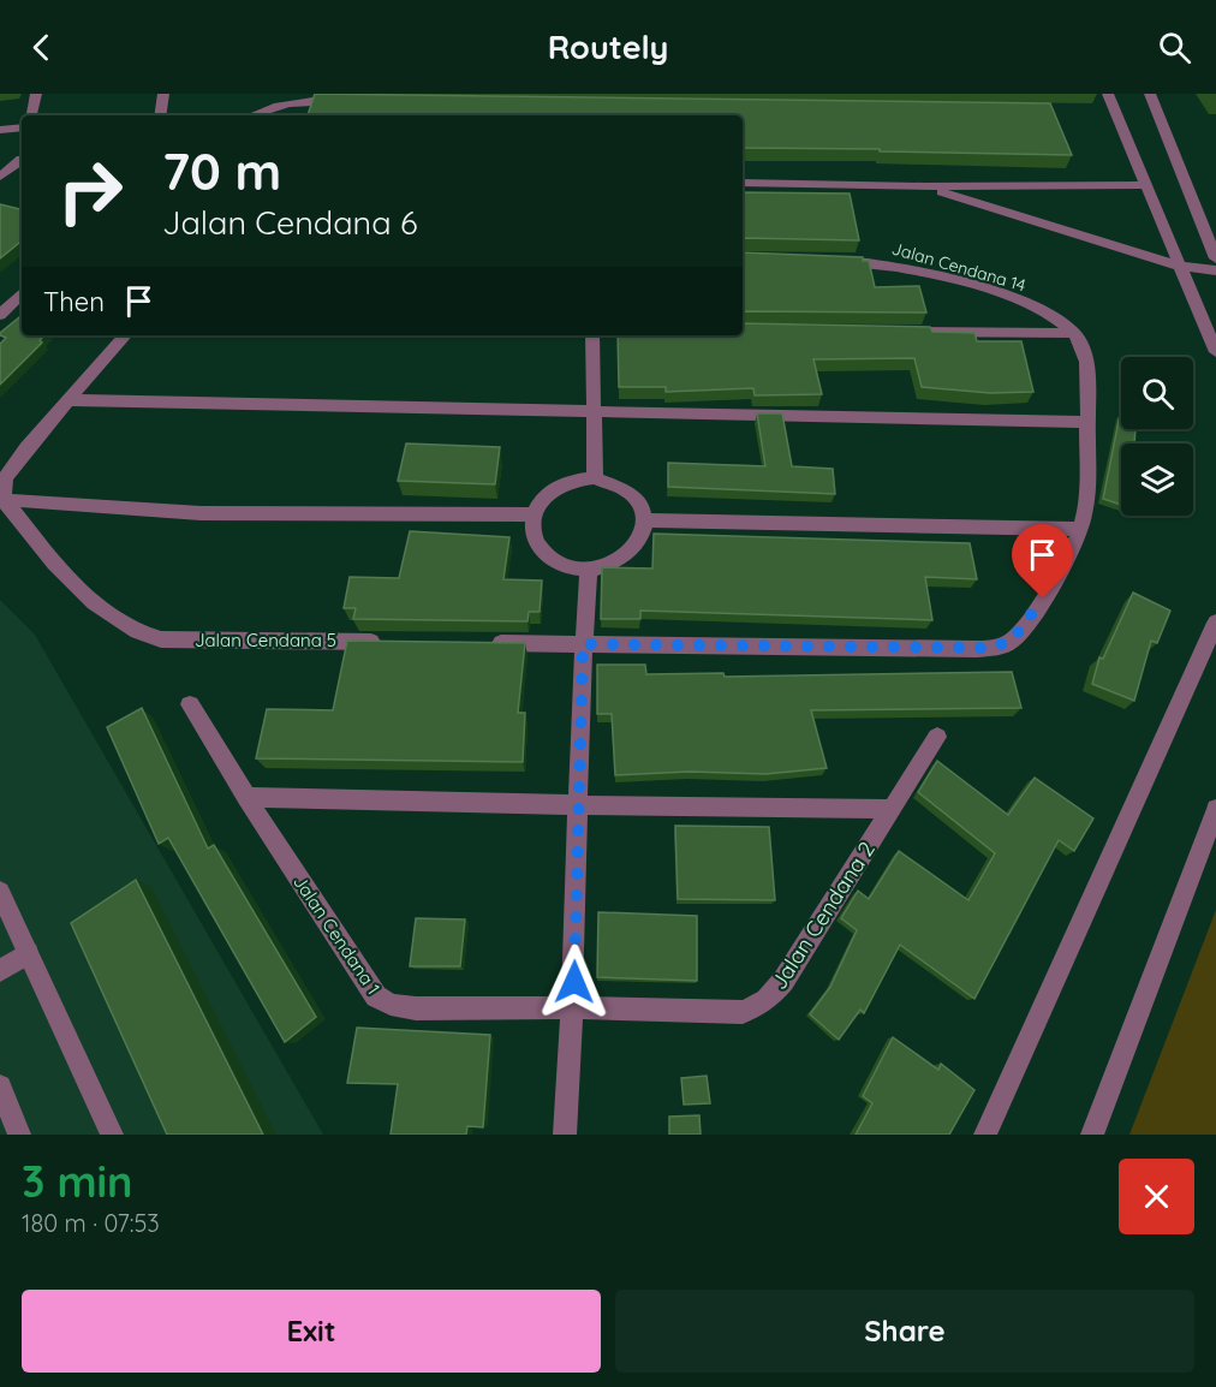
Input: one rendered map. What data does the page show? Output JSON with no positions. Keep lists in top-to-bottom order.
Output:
{
  "streets": {
    "street": [
      "Jalan Cendana 14",
      "Jalan Cendana 5",
      "Jalan Cendana 2",
      "Jalan Cendana 1"
    ]
  },
  "crossings": [
    ["Jalan Cendana 2", "Jalan Cendana 1"]
  ],
  "page": {
    "header": "Routely",
    "turn": ["70 m", "Jalan Cendana 6"],
    "then": "Then",
    "heading": ["3 min", "180 m · 07:53"],
    "buttons": ["Exit", "Share"]
  }
}
